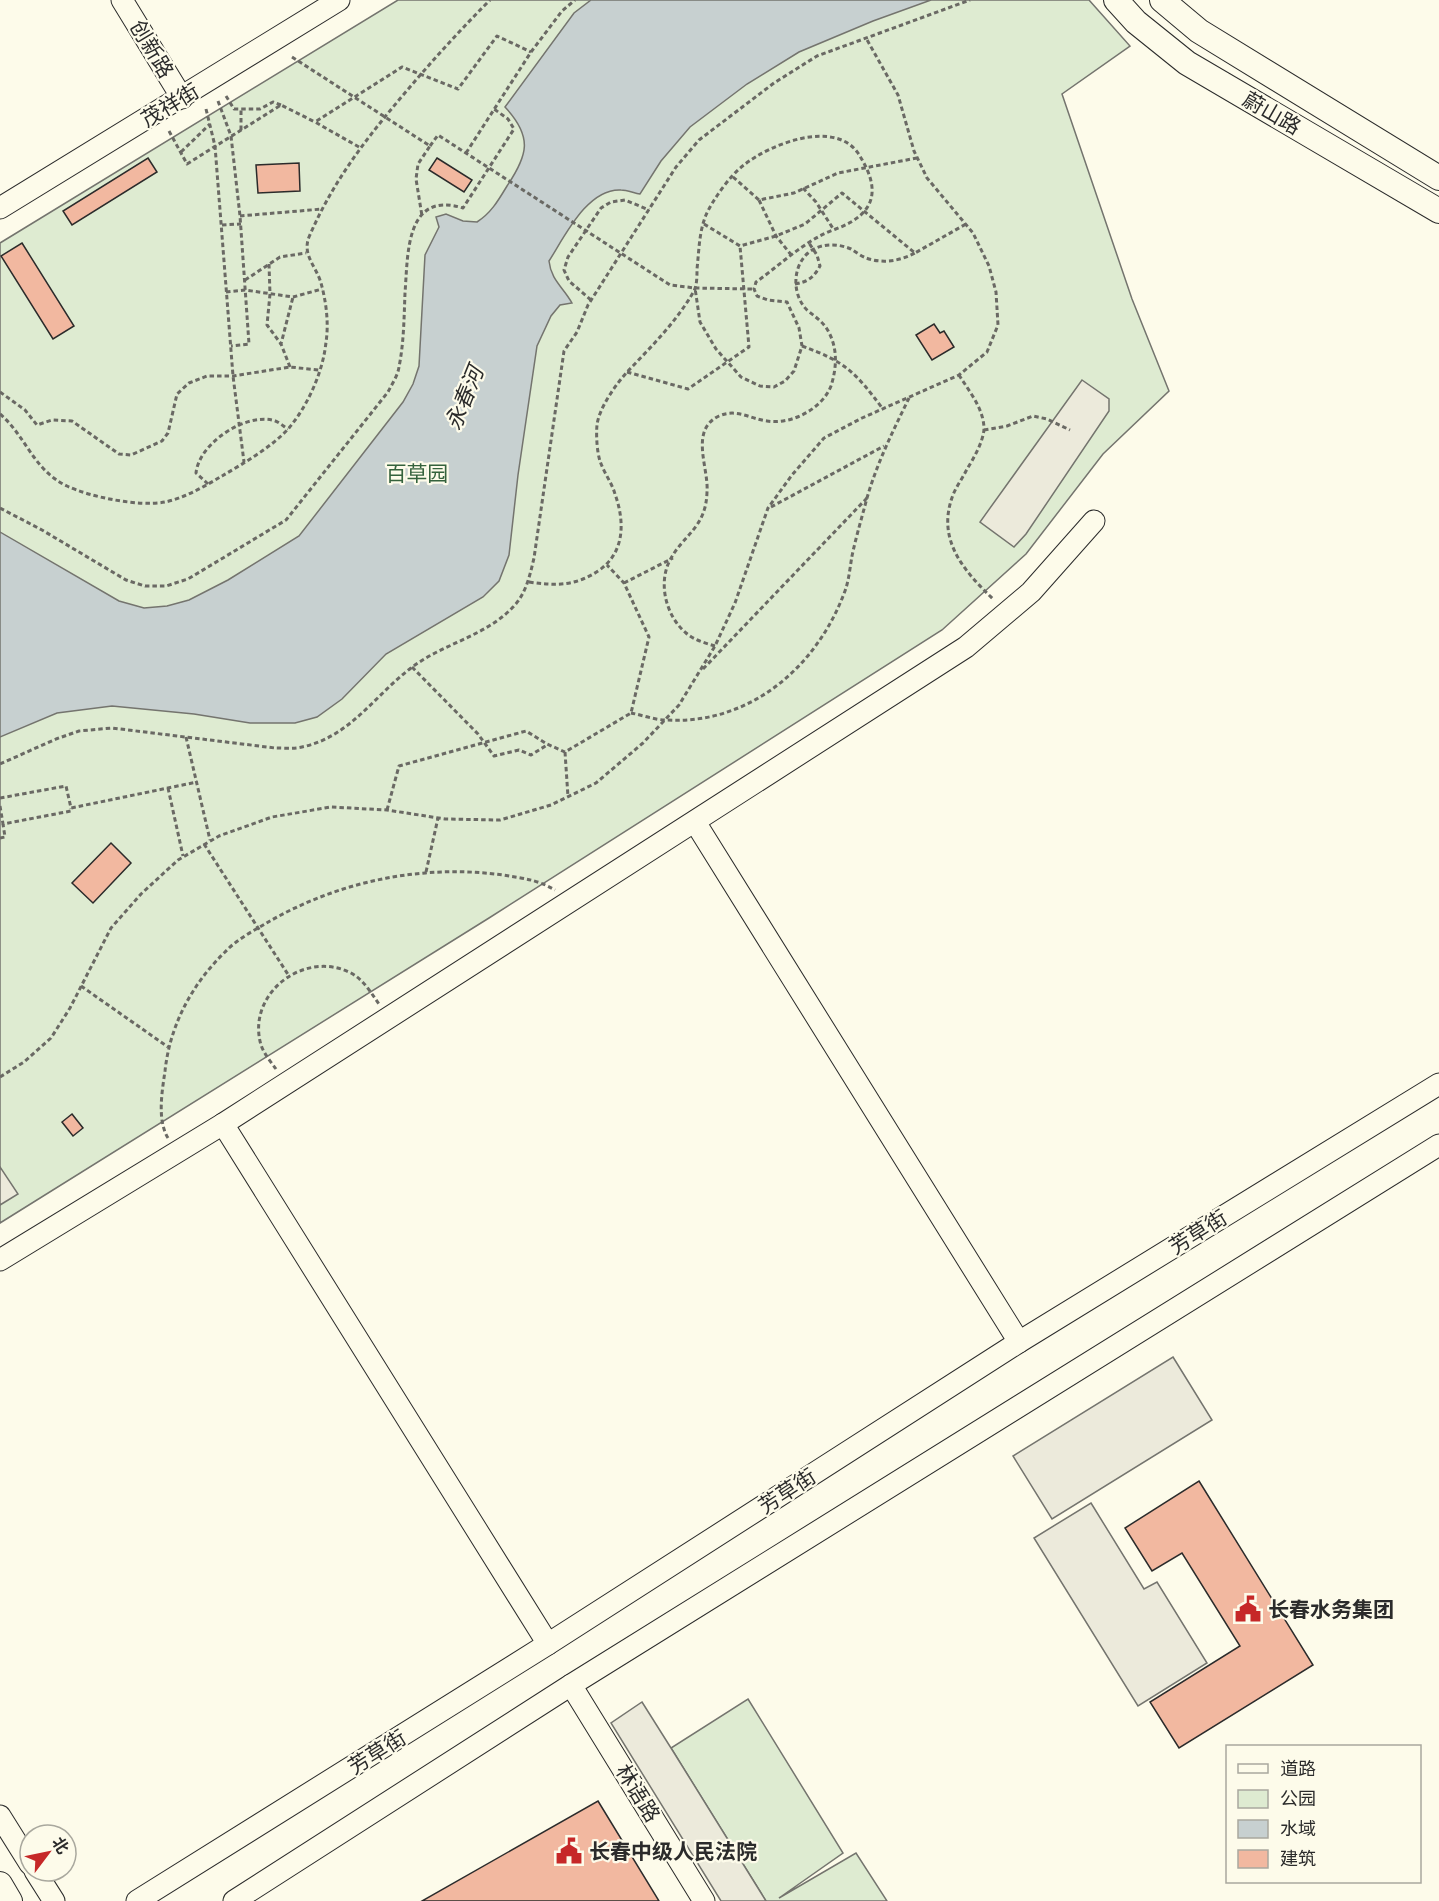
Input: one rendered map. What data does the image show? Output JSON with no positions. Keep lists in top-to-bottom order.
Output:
{
  "streets": {
    "main road": ["蔚山路"],
    "street": [
      "创新路",
      "茂祥街",
      "芳草街",
      "林语路"
    ]
  },
  "crossings": [
    ["创新路", "茂祥街"]
  ],
  "water": ["永春河"],
  "parks": ["百草园"],
  "places": {
    "public building": ["长春水务集团", "长春中级人民法院"]
  },
  "legend": [
    "道路",
    "公园",
    "水域",
    "建筑"
  ],
  "north": "top right"
}
